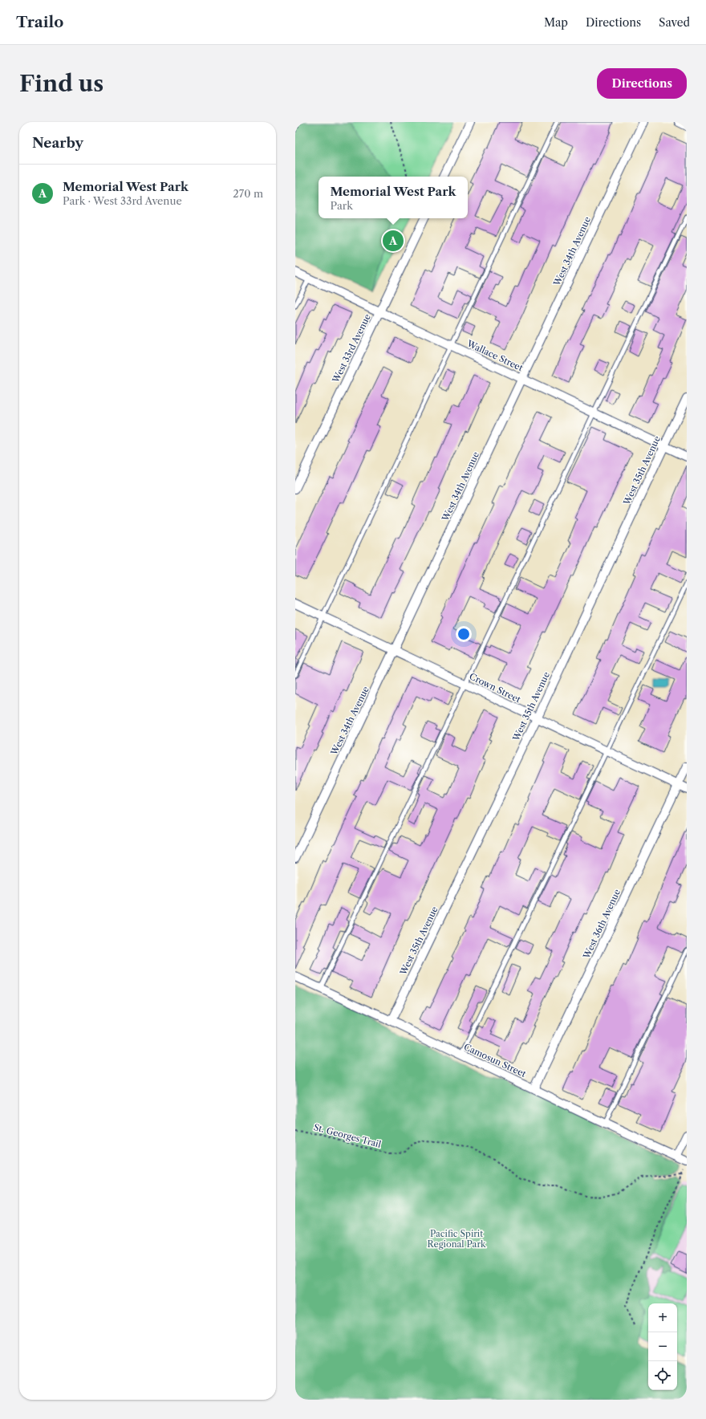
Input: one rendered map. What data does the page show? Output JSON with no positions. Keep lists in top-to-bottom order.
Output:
{
  "streets": {
    "street": [
      "West 34th Avenue",
      "West 33rd Avenue",
      "Wallace Street",
      "West 35th Avenue",
      "Crown Street",
      "West 36th Avenue",
      "Camosun Street"
    ],
    "path": ["St. Georges Trail"]
  },
  "crossings": [
    ["West 34th Avenue", "Wallace Street"],
    ["West 34th Avenue", "Crown Street"],
    ["West 33rd Avenue", "Wallace Street"],
    ["Wallace Street", "West 35th Avenue"],
    ["West 35th Avenue", "Crown Street"],
    ["West 35th Avenue", "Camosun Street"],
    ["Crown Street", "West 36th Avenue"],
    ["West 36th Avenue", "Camosun Street"]
  ],
  "parks": ["Pacific Spirit Regional Park"],
  "page": {
    "header": "Trailo",
    "nav": ["Map", "Directions", "Saved"],
    "buttons": "Directions",
    "title": "Find us",
    "heading": "Nearby",
    "list": [
      {
        "mark": "A",
        "name": "Memorial West Park",
        "note": "Park · West 33rd Avenue",
        "value": "270 m"
      }
    ],
    "popup": ["Memorial West Park", "Park"],
    "pins": "A",
    "map_buttons": ["+", "−"]
  }
}
